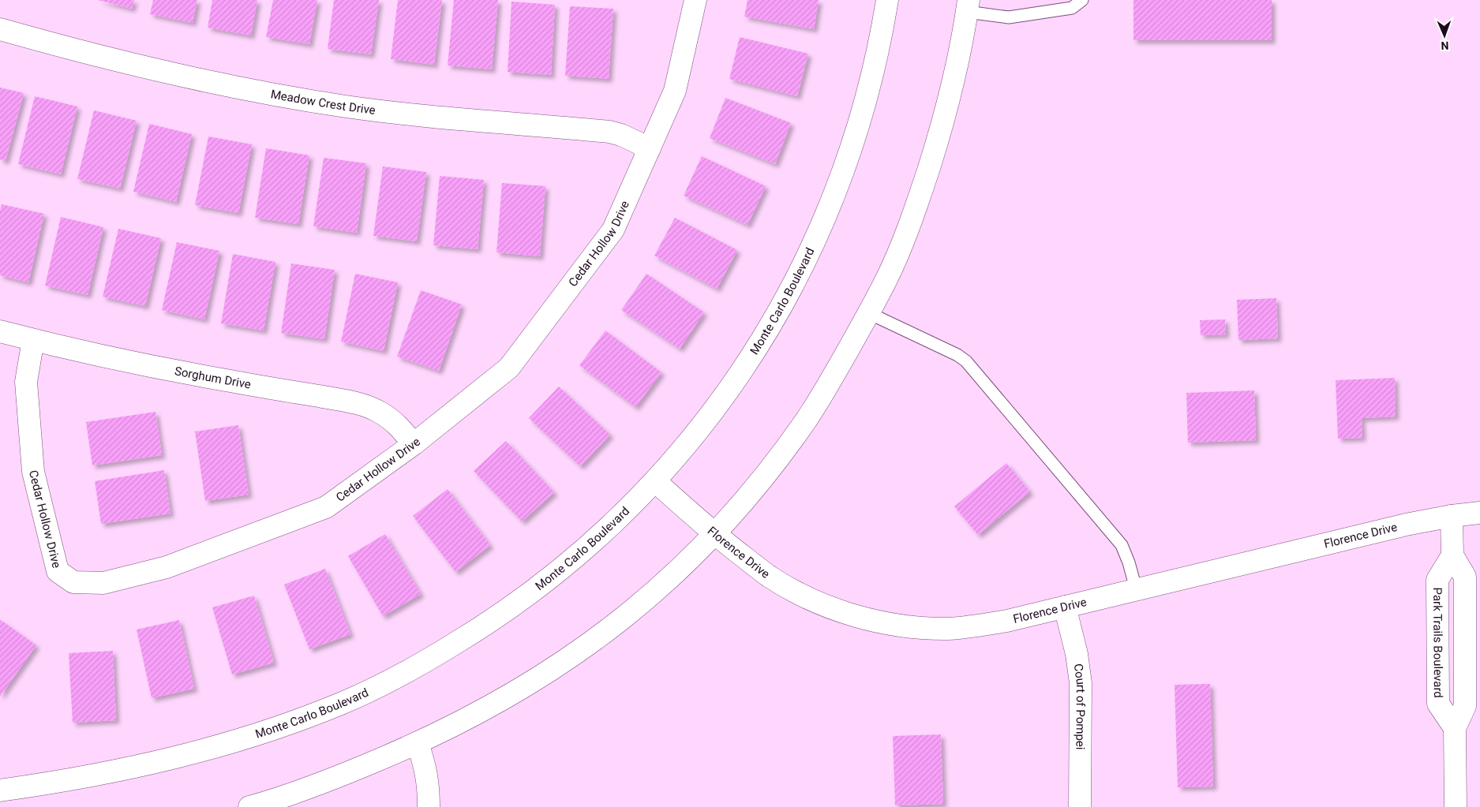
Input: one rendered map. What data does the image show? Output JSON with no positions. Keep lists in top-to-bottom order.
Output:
{
  "streets": {
    "street": [
      "Meadow Crest Drive",
      "Cedar Hollow Drive",
      "Monte Carlo Boulevard",
      "Sorghum Drive",
      "Florence Drive",
      "Park Trails Boulevard",
      "Court of Pompei"
    ]
  },
  "crossings": [
    ["Meadow Crest Drive", "Cedar Hollow Drive"],
    ["Cedar Hollow Drive", "Sorghum Drive"],
    ["Monte Carlo Boulevard", "Florence Drive"],
    ["Florence Drive", "Court of Pompei"]
  ],
  "north": "bottom"
}
